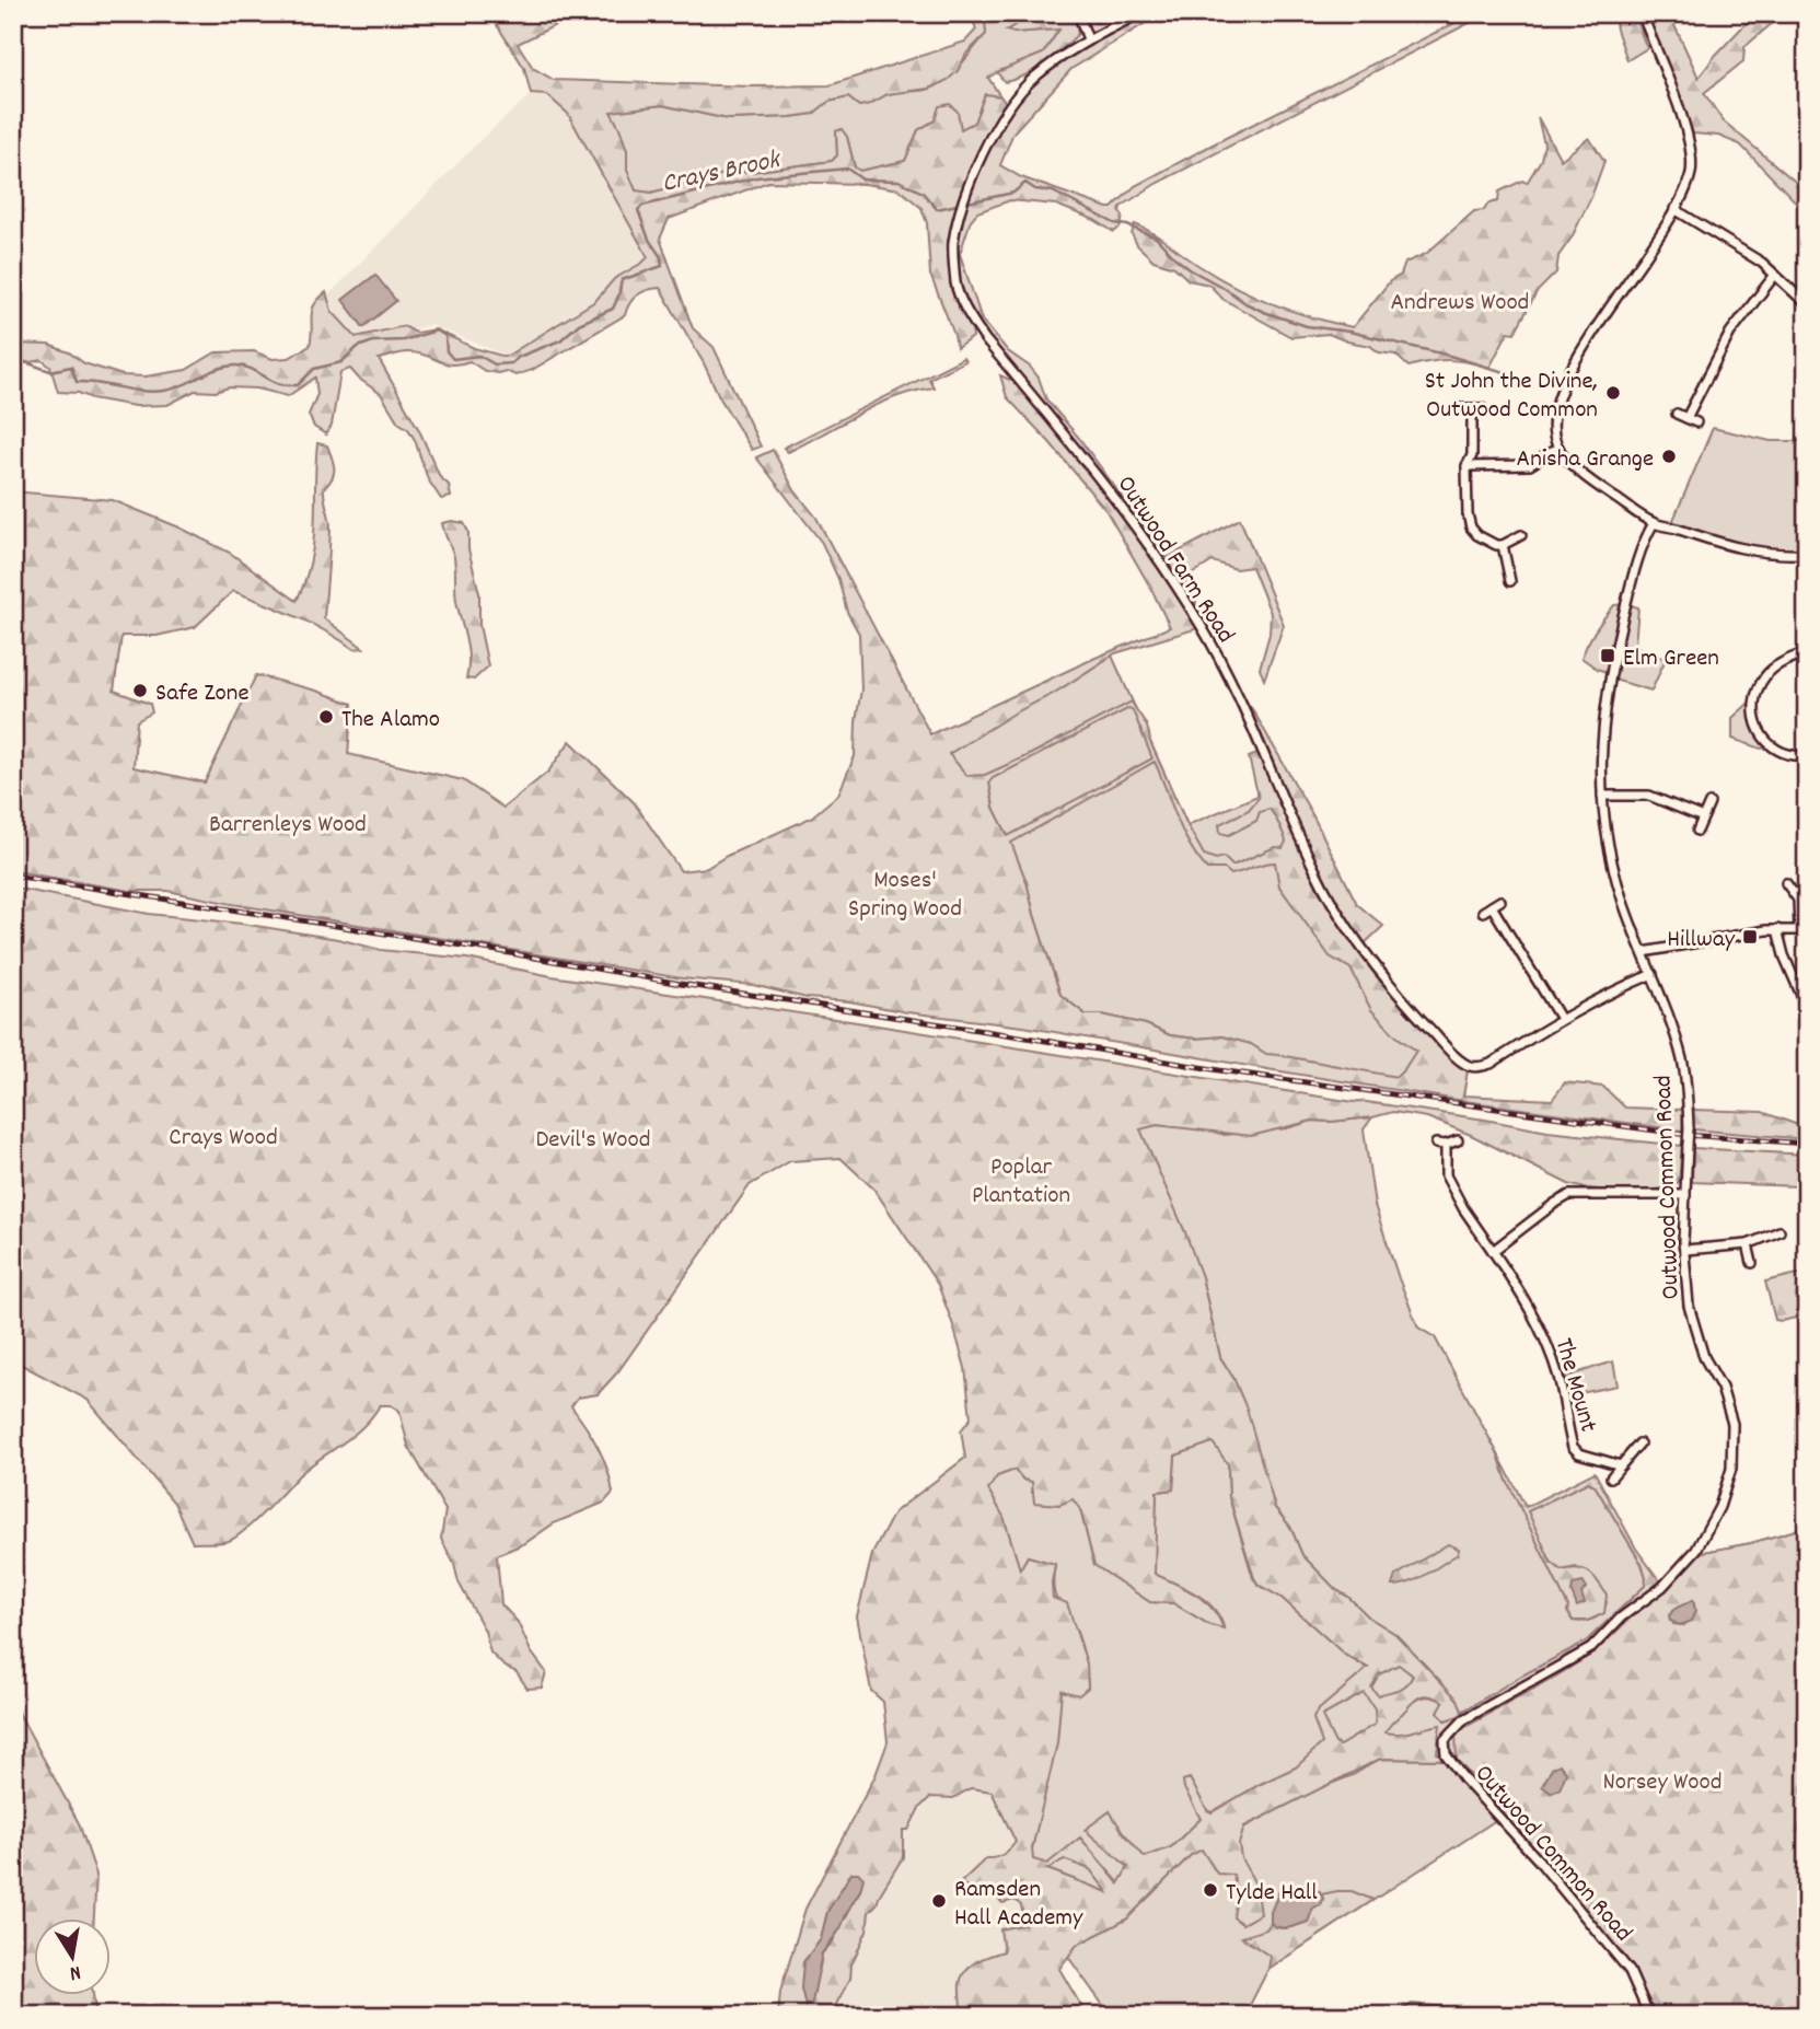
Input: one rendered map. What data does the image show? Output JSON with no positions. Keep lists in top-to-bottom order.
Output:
{
  "streets": {
    "street": ["Outwood Farm Road", "Outwood Common Road", "The Mount"]
  },
  "crossings": [
    ["Outwood Farm Road", "Outwood Common Road"]
  ],
  "water": ["Crays Brook"],
  "parks": [
    "Andrews Wood",
    "Barrenleys Wood",
    "Moses' Spring Wood",
    "Crays Wood",
    "Devil's Wood",
    "Poplar Plantation",
    "Norsey Wood"
  ],
  "places": {
    "other": [
      "St John the Divine, Outwood Common",
      "Anisha Grange",
      "Safe Zone",
      "The Alamo",
      "Tylde Hall",
      "Ramsden Hall Academy"
    ],
    "transit": ["Elm Green", "Hillway"]
  },
  "north": "bottom"
}
